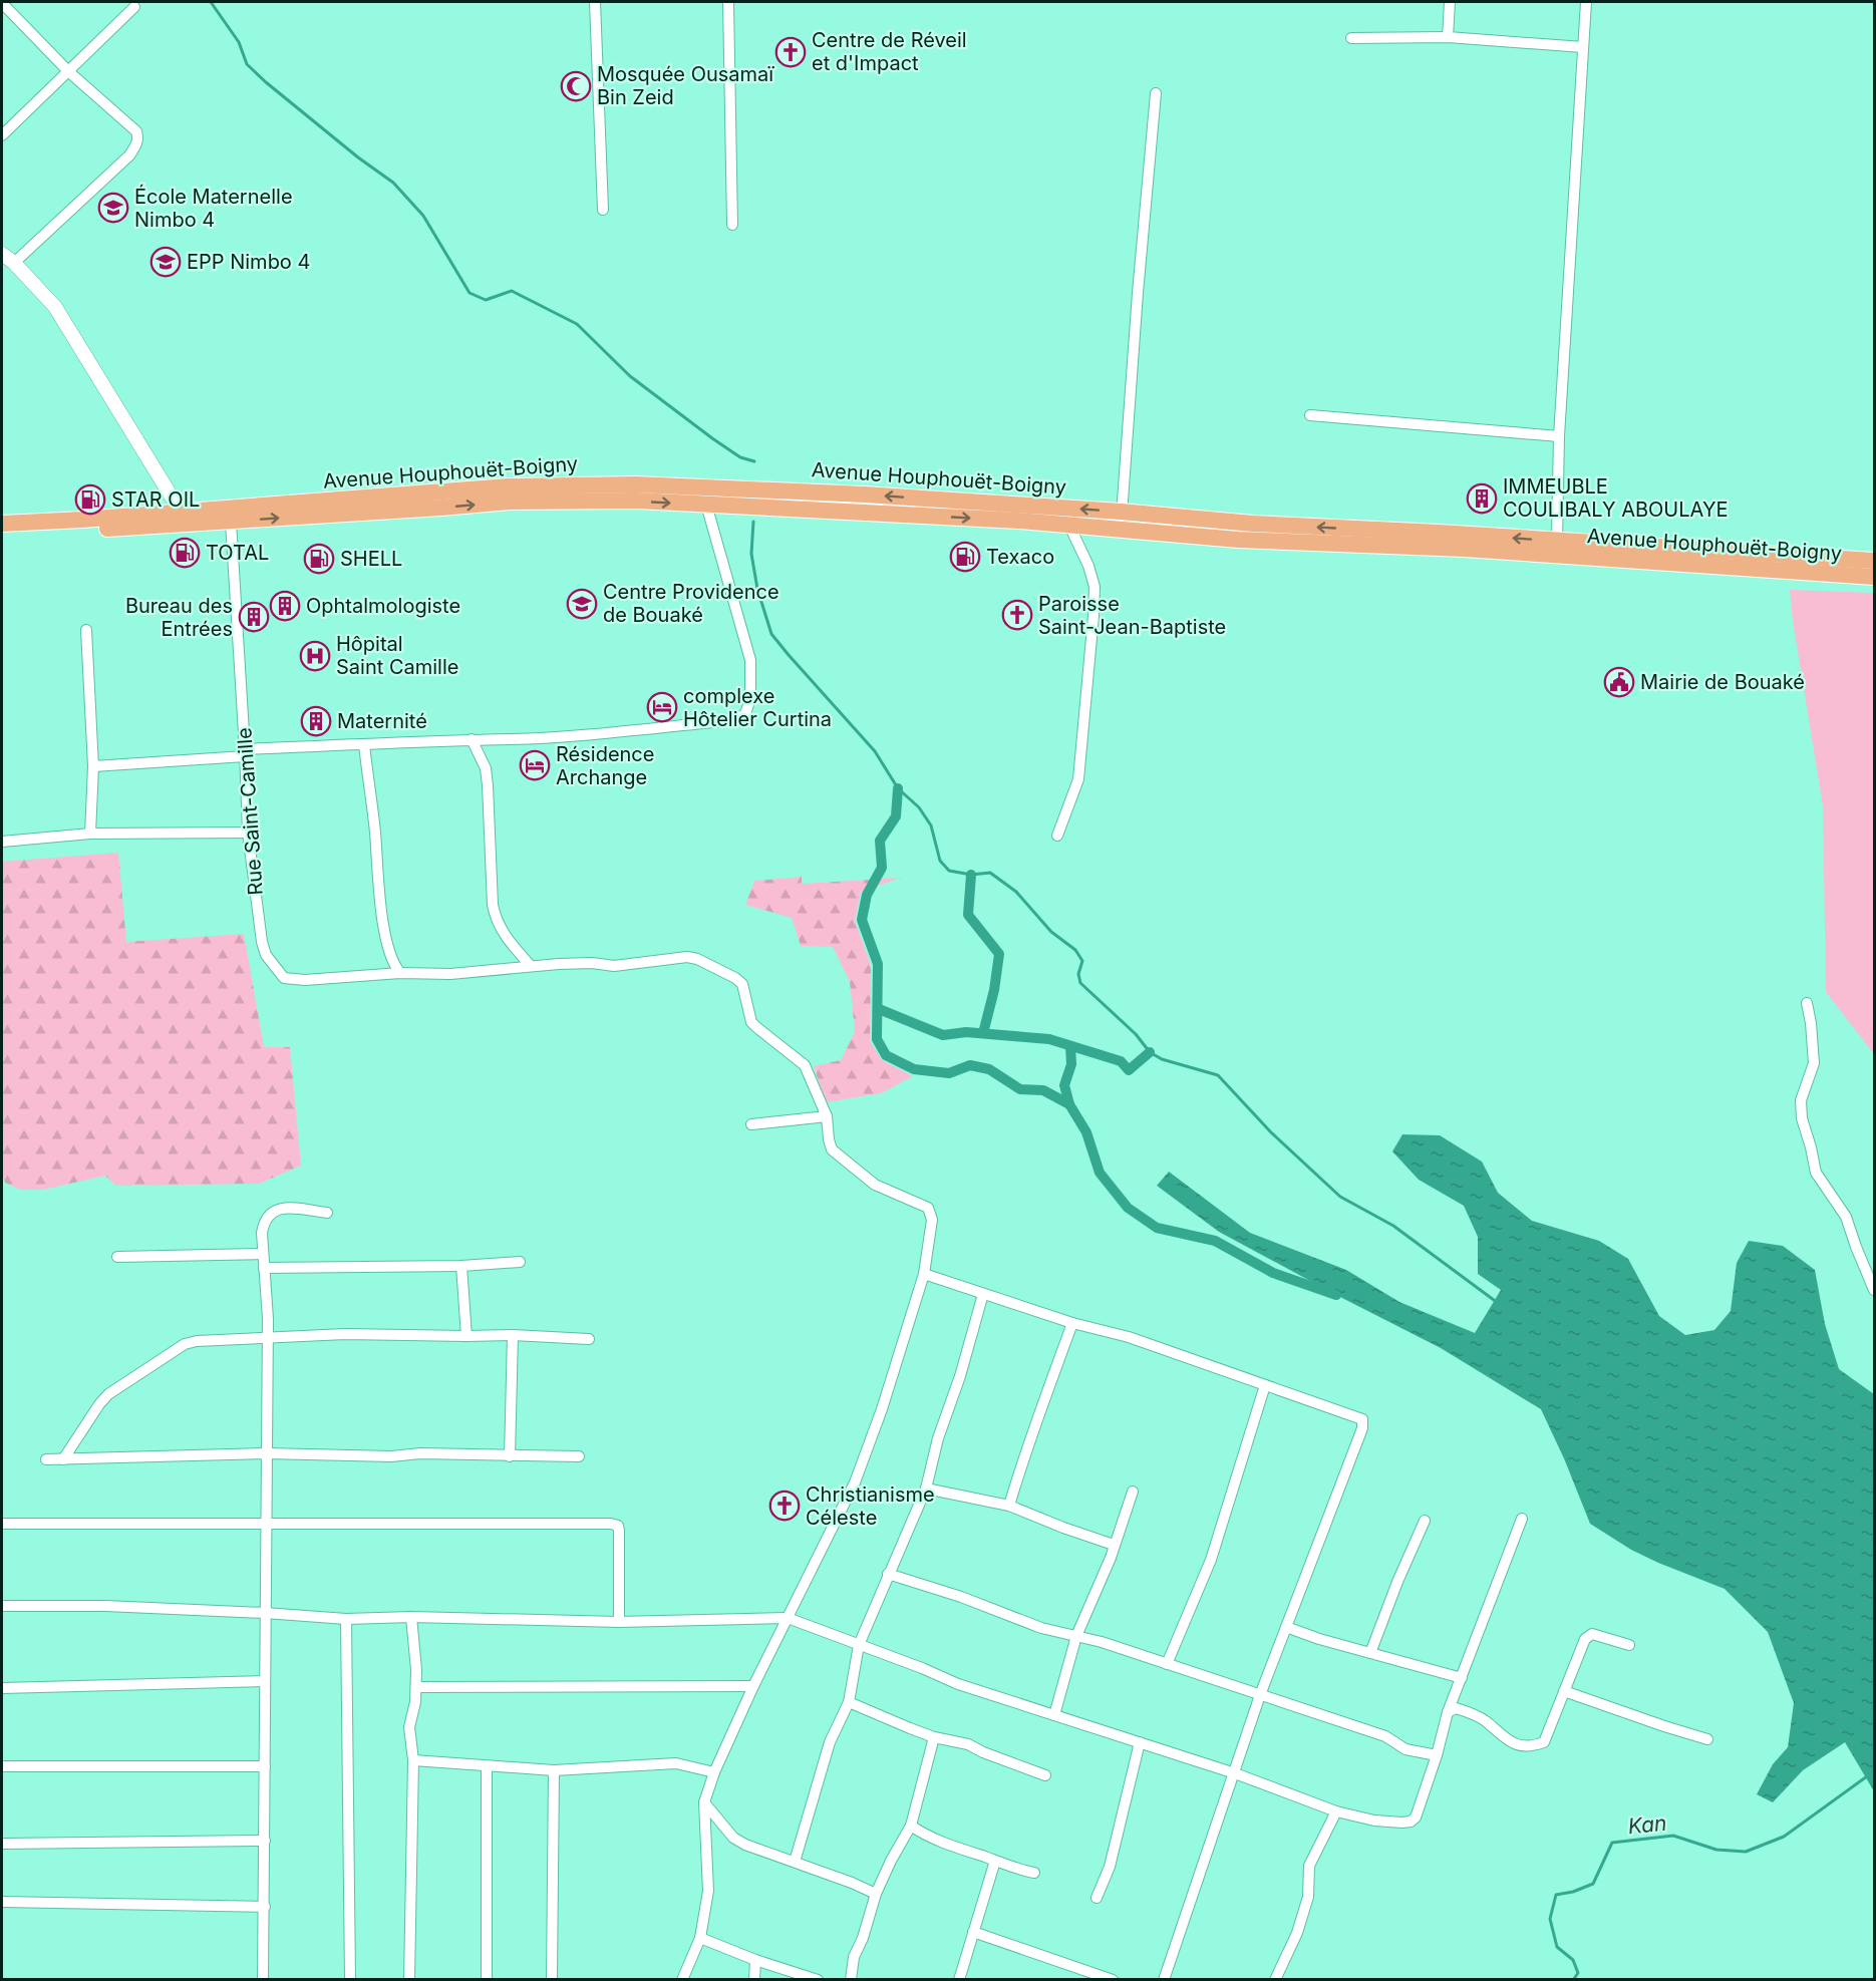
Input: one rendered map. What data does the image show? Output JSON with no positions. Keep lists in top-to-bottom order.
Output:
{
  "streets": {
    "highway": ["Avenue Houphouët-Boigny"],
    "street": ["Rue Saint-Camille"]
  },
  "crossings": [
    ["Avenue Houphouët-Boigny", "Rue Saint-Camille"]
  ],
  "water": ["Kan"],
  "places": {
    "church": ["Centre de Réveil et d'Impact", "Paroisse Saint-Jean-Baptiste", "Christianisme Céleste"],
    "mosque": ["Mosquée Ousamaï Bin Zeid"],
    "school or university": ["École Maternelle Nimbo 4", "EPP Nimbo 4", "Centre Providence de Bouaké"],
    "building": [
      "IMMEUBLE COULIBALY ABOULAYE",
      "Ophtalmologiste",
      "Bureau des Entrées",
      "Maternité"
    ],
    "fuel station": [
      "STAR OIL",
      "TOTAL",
      "Texaco",
      "SHELL"
    ],
    "hospital": ["Hôpital Saint Camille"],
    "public building": ["Mairie de Bouaké"],
    "hotel": ["complexe Hôtelier Curtina", "Résidence Archange"]
  }
}
